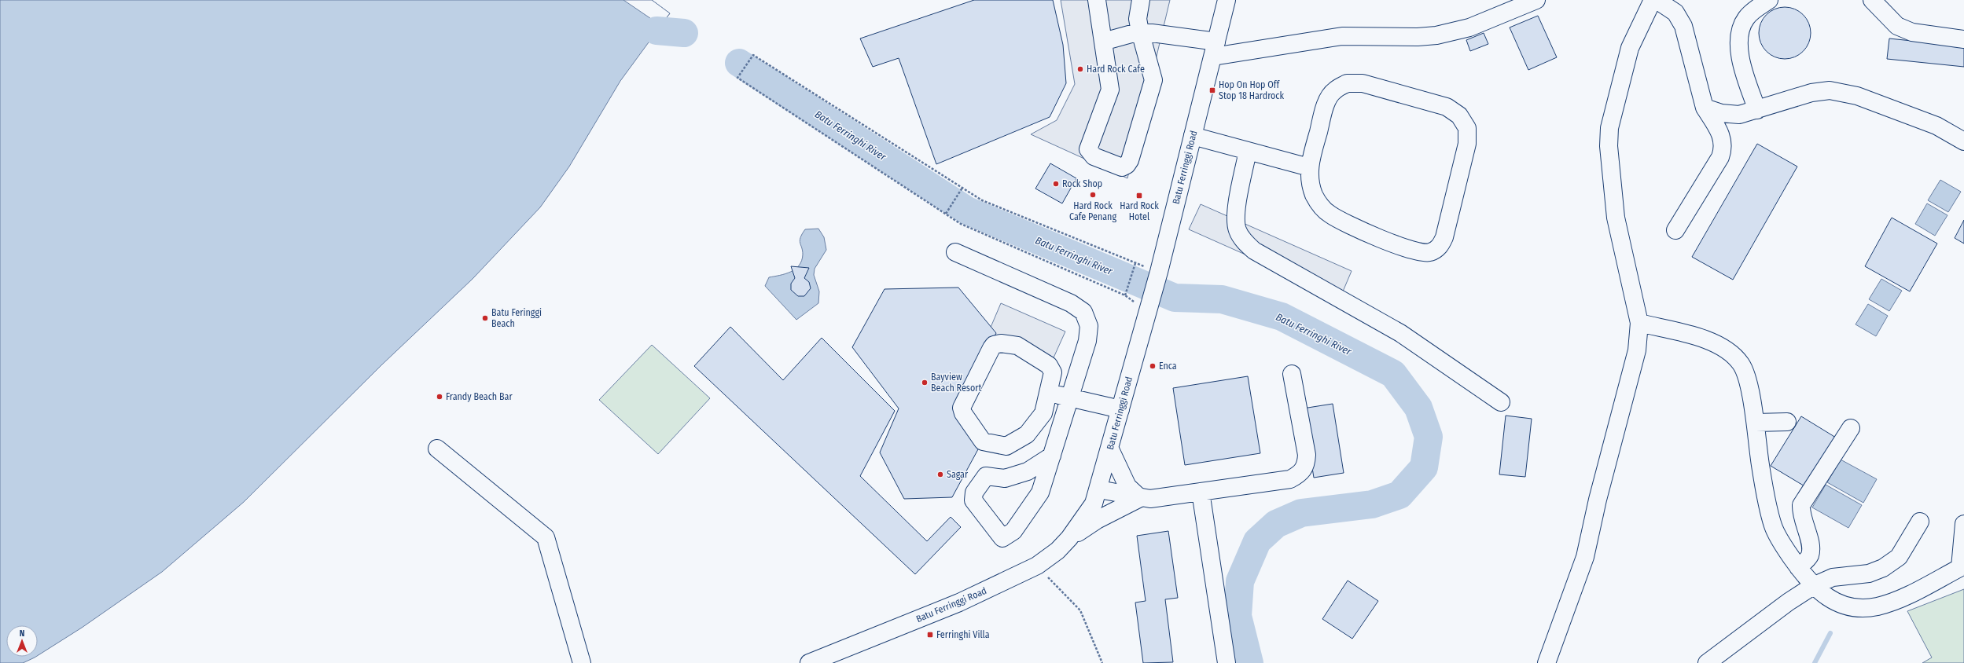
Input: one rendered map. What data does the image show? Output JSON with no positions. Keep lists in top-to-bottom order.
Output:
{
  "streets": {
    "main road": ["Batu Ferringgi Road"]
  },
  "water": ["Batu Ferringhi River"],
  "places": {
    "other": [
      "Hard Rock Cafe",
      "Rock Shop",
      "Hard Rock Cafe Penang",
      "Batu Feringgi Beach",
      "Enca",
      "Bayview Beach Resort",
      "Frandy Beach Bar",
      "Sagar"
    ],
    "transit": ["Hop On Hop Off Stop 18 Hardrock", "Hard Rock Hotel", "Ferringhi Villa"]
  },
  "north": "top"
}
